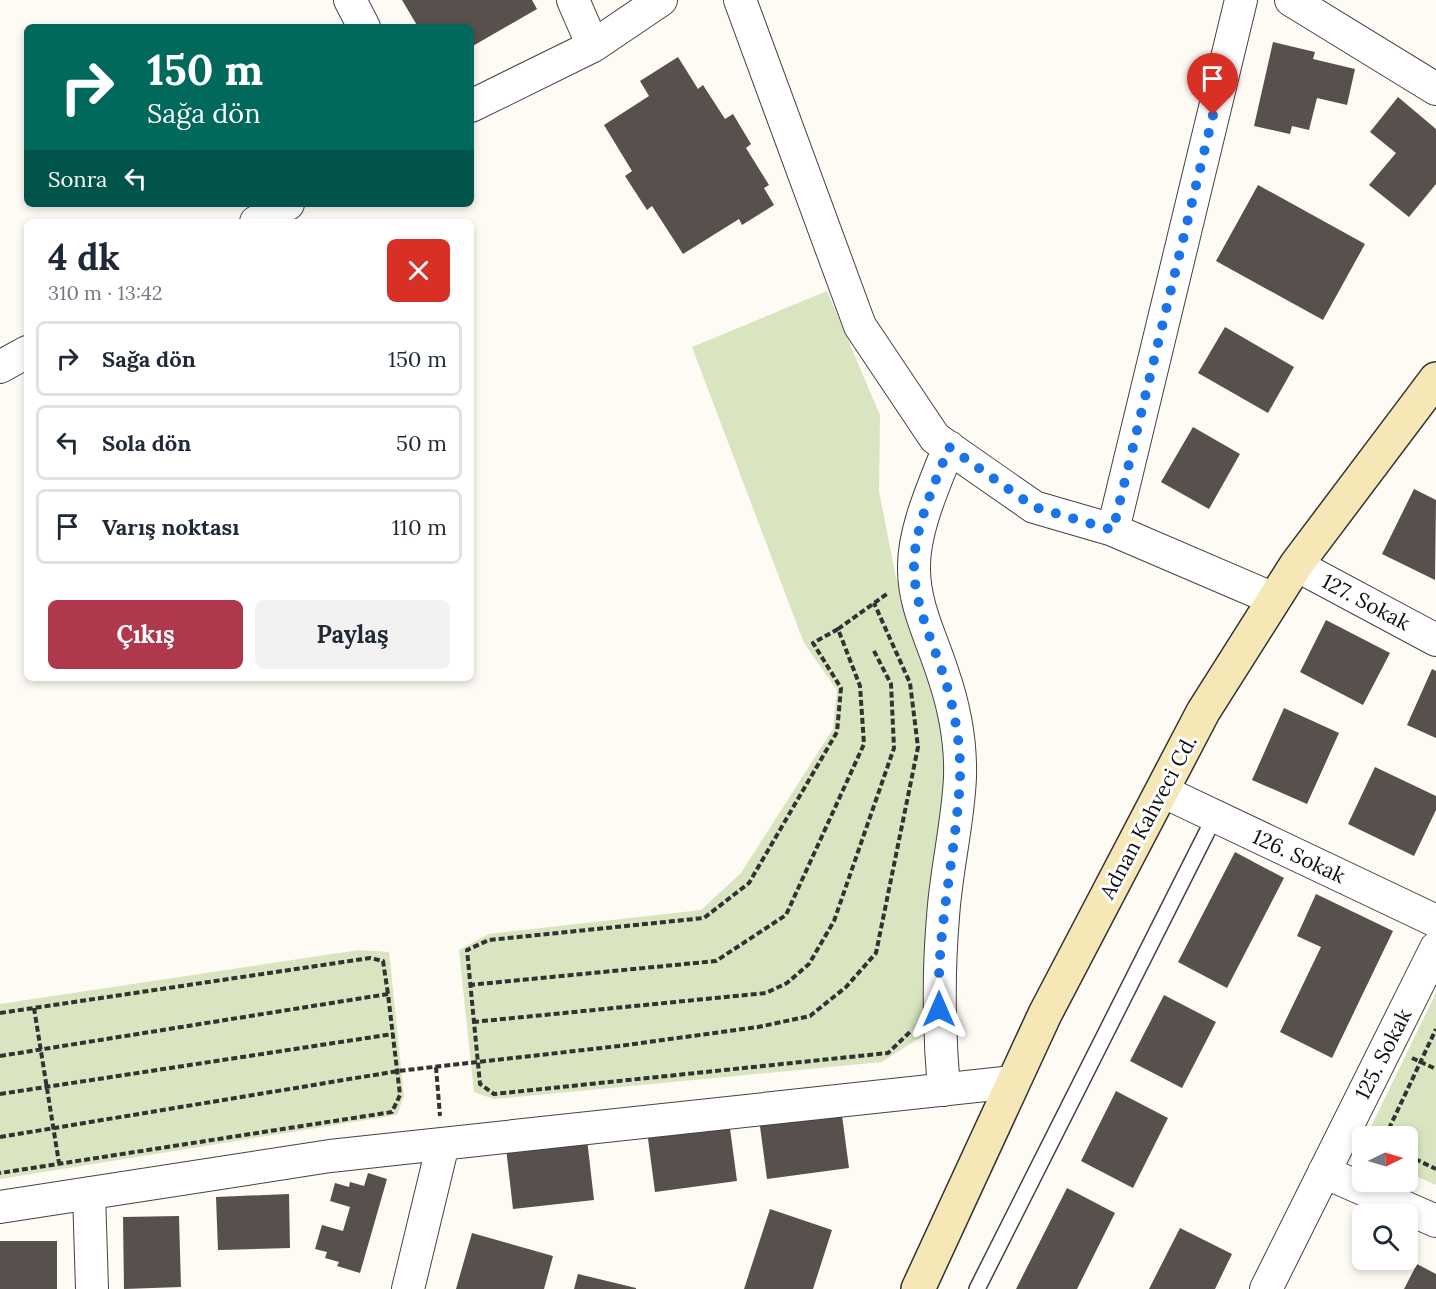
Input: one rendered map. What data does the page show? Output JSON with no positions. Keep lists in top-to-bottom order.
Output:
{
  "streets": {
    "street": [
      "127. Sokak",
      "Adnan Kahveci Cd.",
      "126. Sokak",
      "125. Sokak"
    ]
  },
  "crossings": [
    ["127. Sokak", "Adnan Kahveci Cd."],
    ["Adnan Kahveci Cd.", "126. Sokak"]
  ],
  "north": "right",
  "page": {
    "turn": ["150 m", "Sağa dön"],
    "then": "Sonra",
    "heading": ["4 dk", "310 m · 13:42"],
    "list": [
      {
        "name": "Sağa dön",
        "value": "150 m"
      },
      {
        "name": "Sola dön",
        "value": "50 m"
      },
      {
        "name": "Varış noktası",
        "value": "110 m"
      }
    ],
    "buttons": ["Çıkış", "Paylaş"]
  }
}
